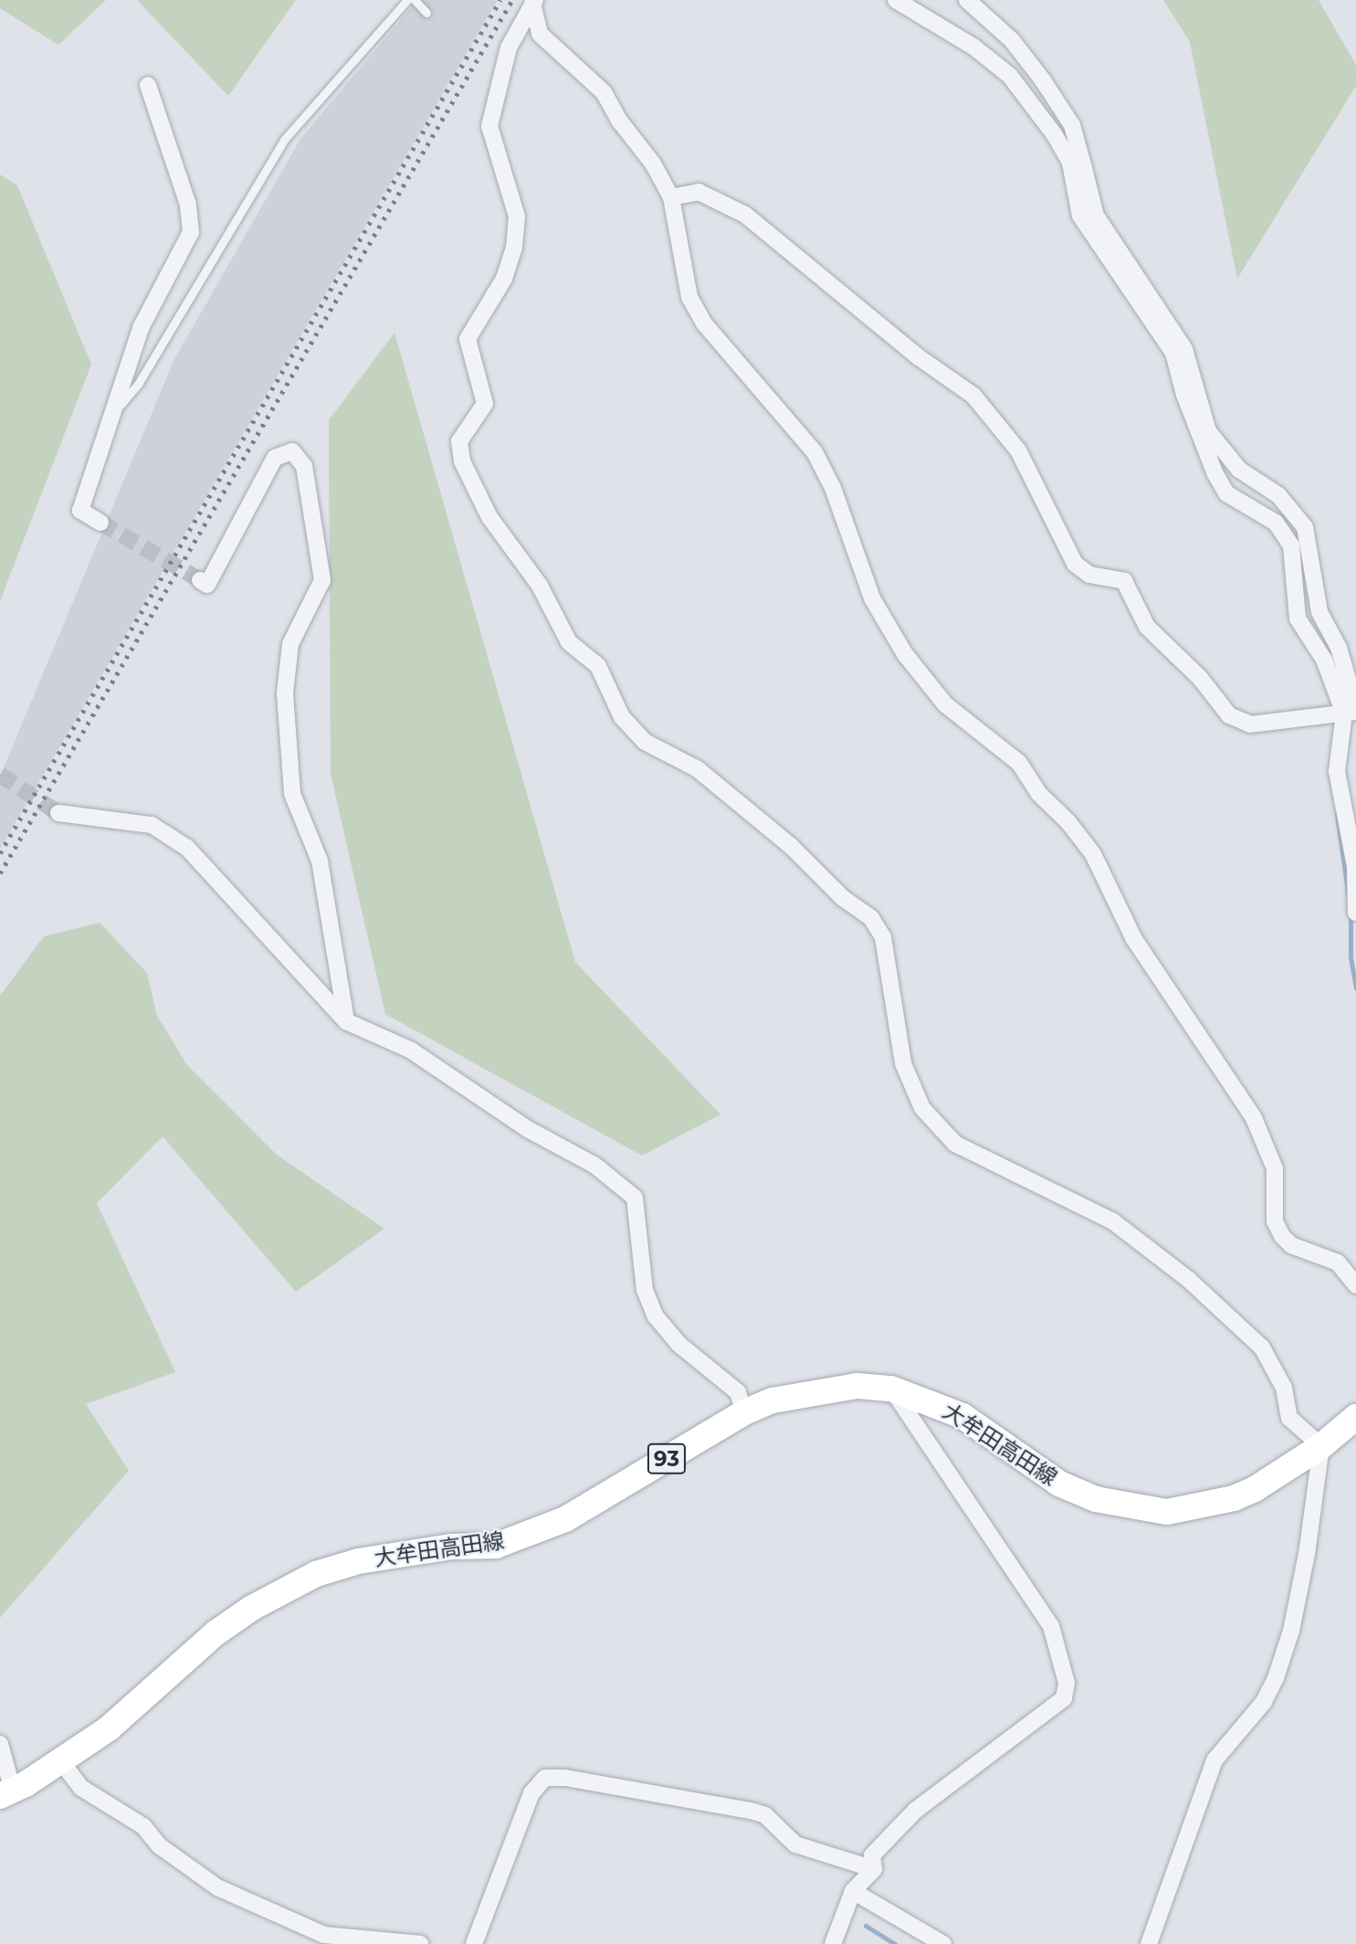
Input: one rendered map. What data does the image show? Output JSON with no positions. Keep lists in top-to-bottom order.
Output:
{
  "streets": {
    "main road": ["大牟田高田線", "93"]
  }
}
